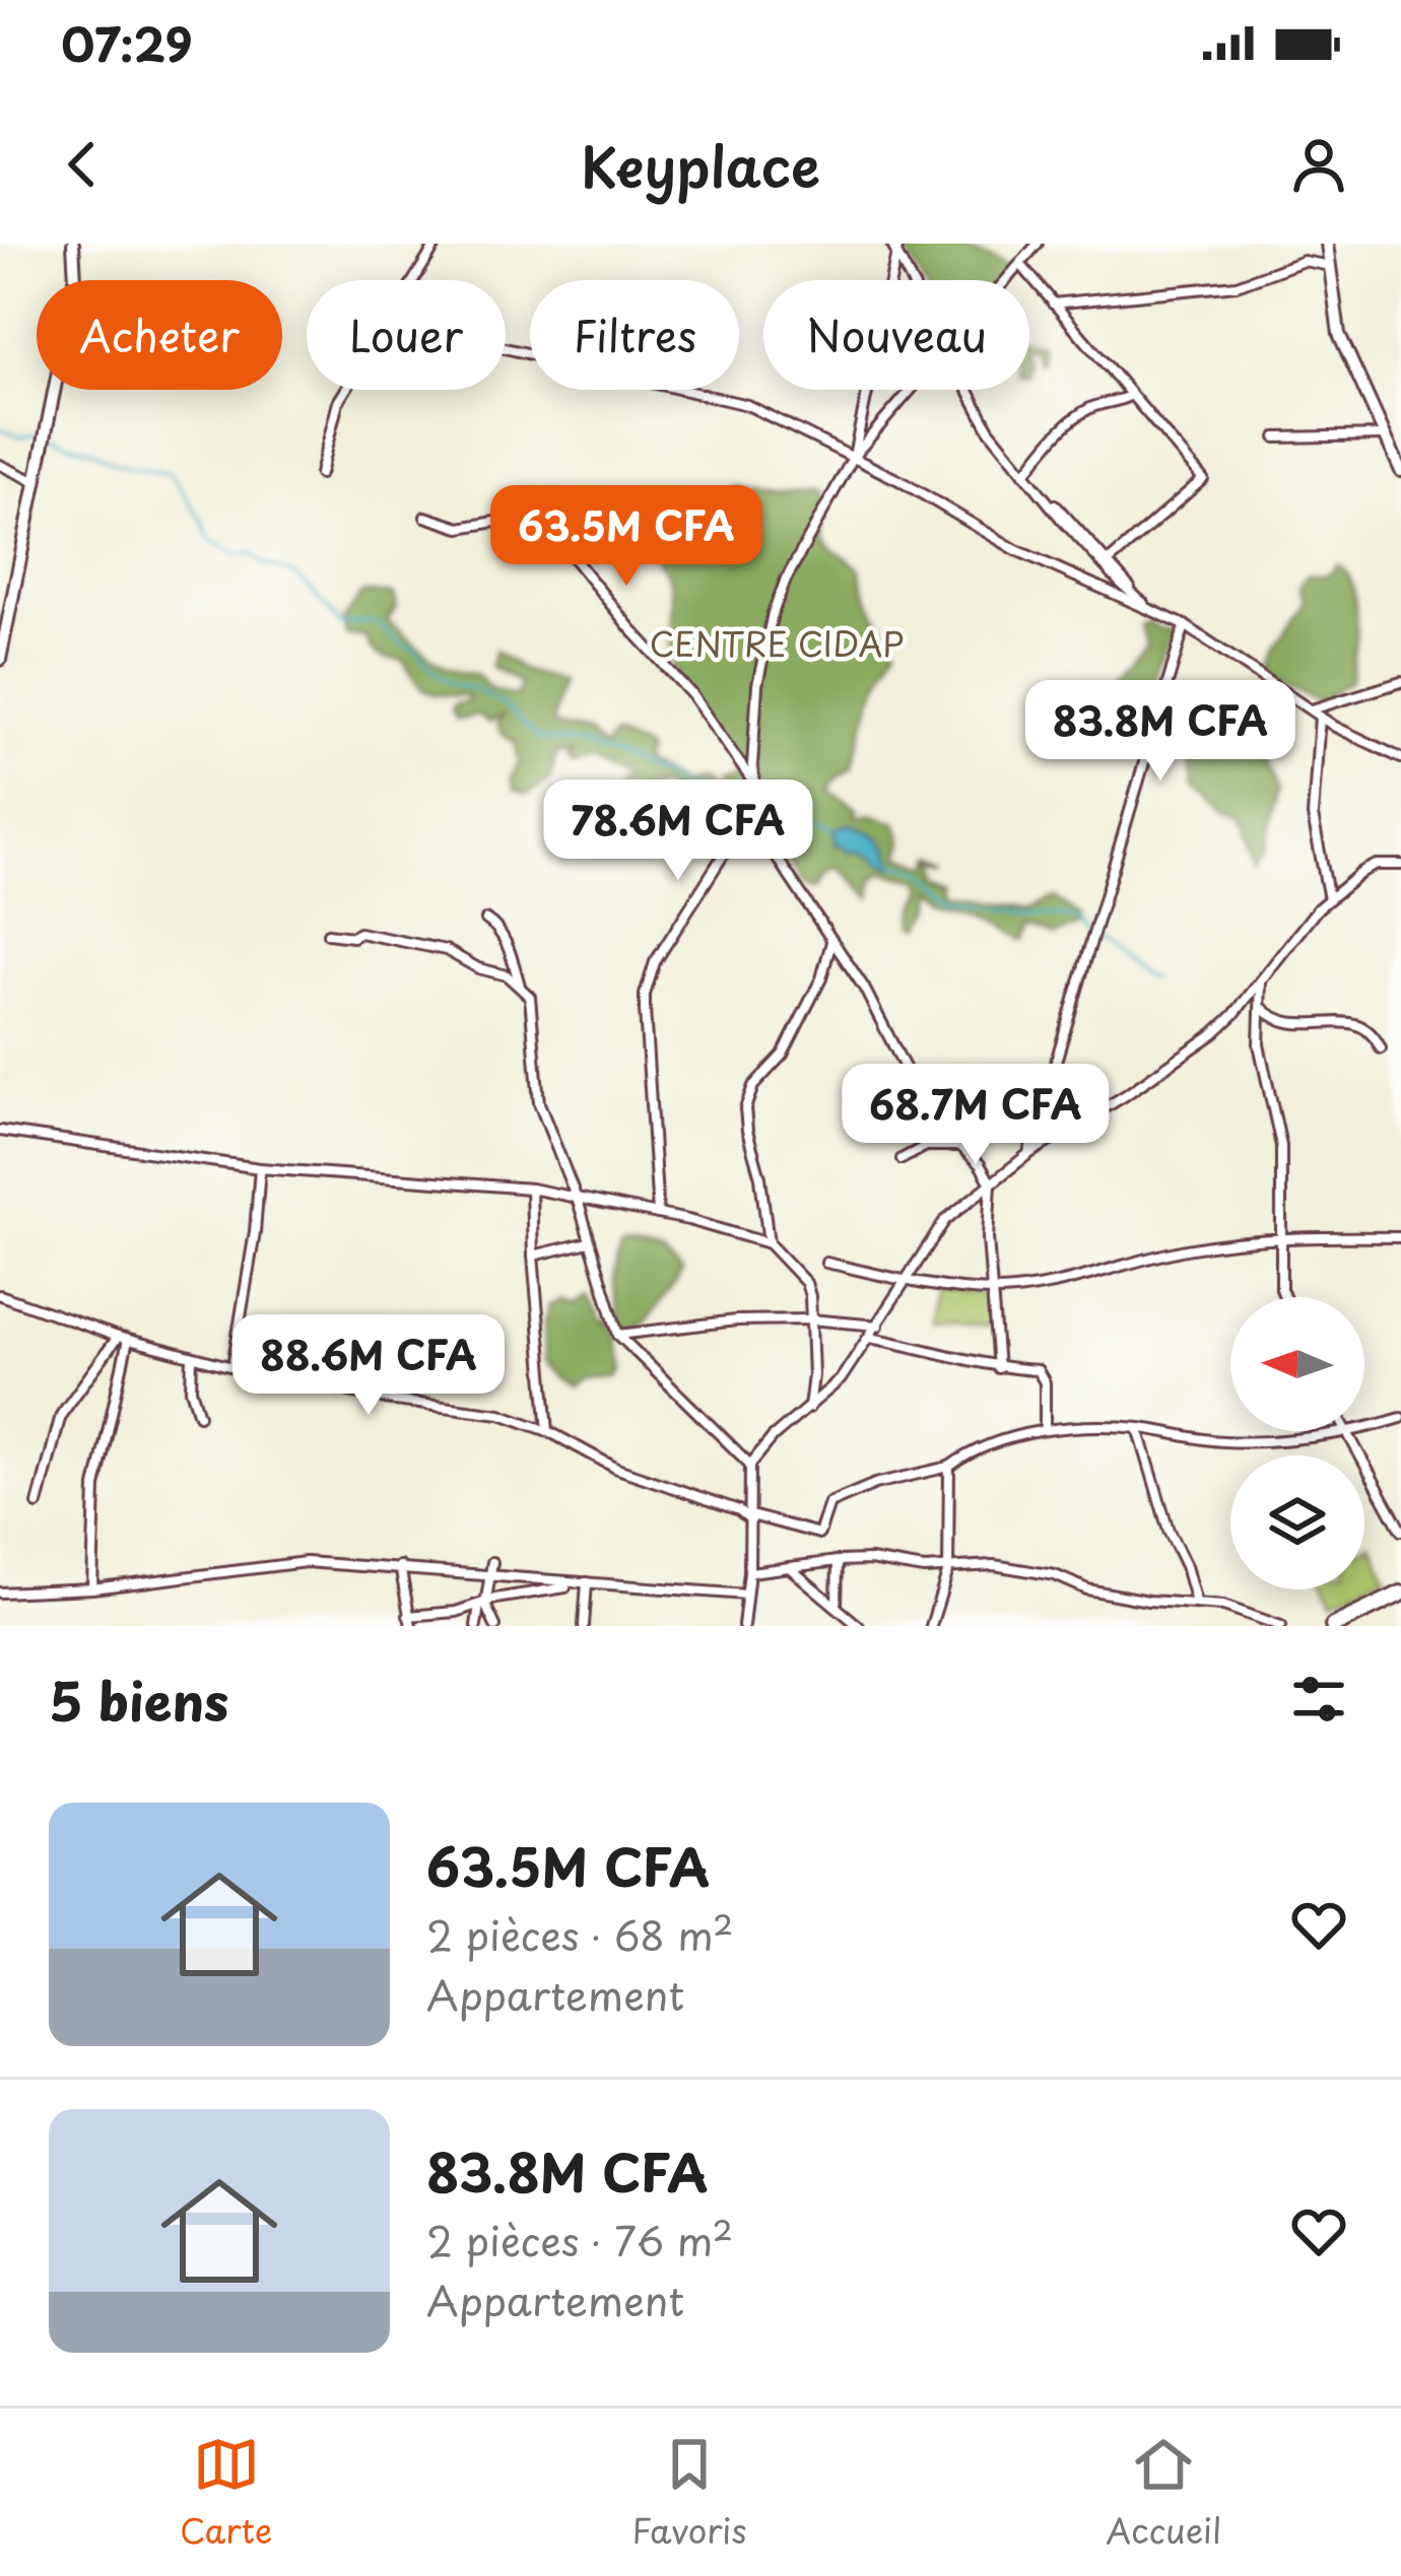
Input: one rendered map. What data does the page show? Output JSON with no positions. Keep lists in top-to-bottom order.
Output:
{
  "parks": ["CENTRE CIDAP"],
  "north": "left",
  "page": {
    "status": "07:29",
    "header": "Keyplace",
    "chip": [
      "Acheter",
      "Louer",
      "Filtres",
      "Nouveau"
    ],
    "price": [
      "63.5M CFA",
      "83.8M CFA",
      "78.6M CFA",
      "68.7M CFA",
      "88.6M CFA"
    ],
    "heading": "5 biens",
    "list": [
      {
        "name": "63.5M CFA",
        "note": "2 pièces · 68 m² · Appartement"
      },
      {
        "name": "83.8M CFA",
        "note": "2 pièces · 76 m² · Appartement"
      }
    ],
    "tabs": ["Carte", "Favoris", "Accueil"]
  }
}
